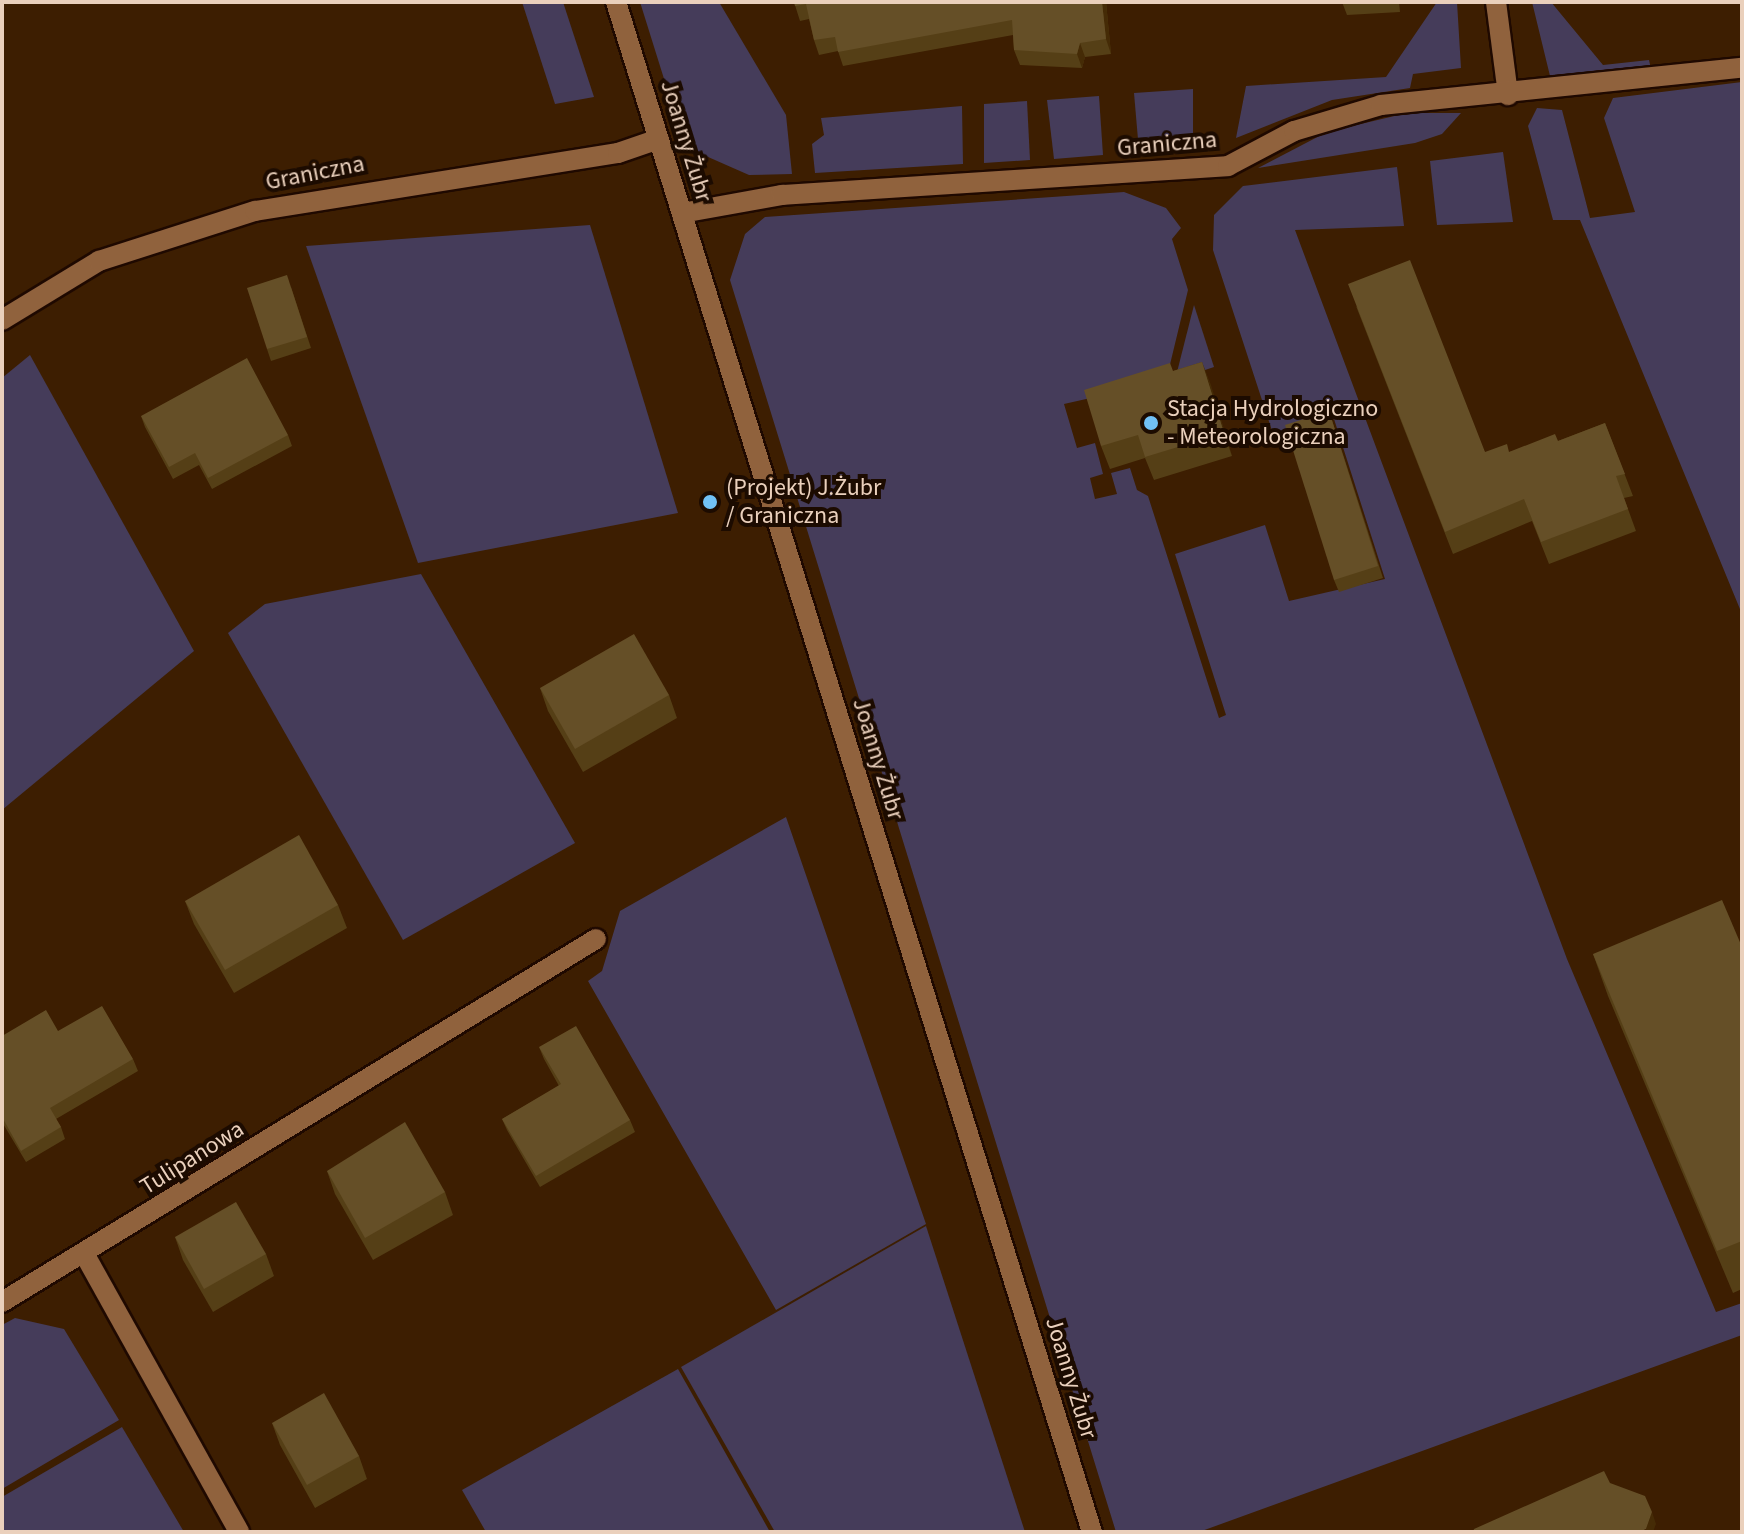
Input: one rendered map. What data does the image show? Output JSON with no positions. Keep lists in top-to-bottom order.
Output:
{
  "streets": {
    "street": ["Joanny Żubr", "Graniczna", "Tulipanowa"]
  },
  "crossings": [
    ["Joanny Żubr", "Graniczna"]
  ],
  "places": ["Stacja Hydrologiczno - Meteorologiczna", "(Projekt) J.Żubr / Graniczna"]
}
